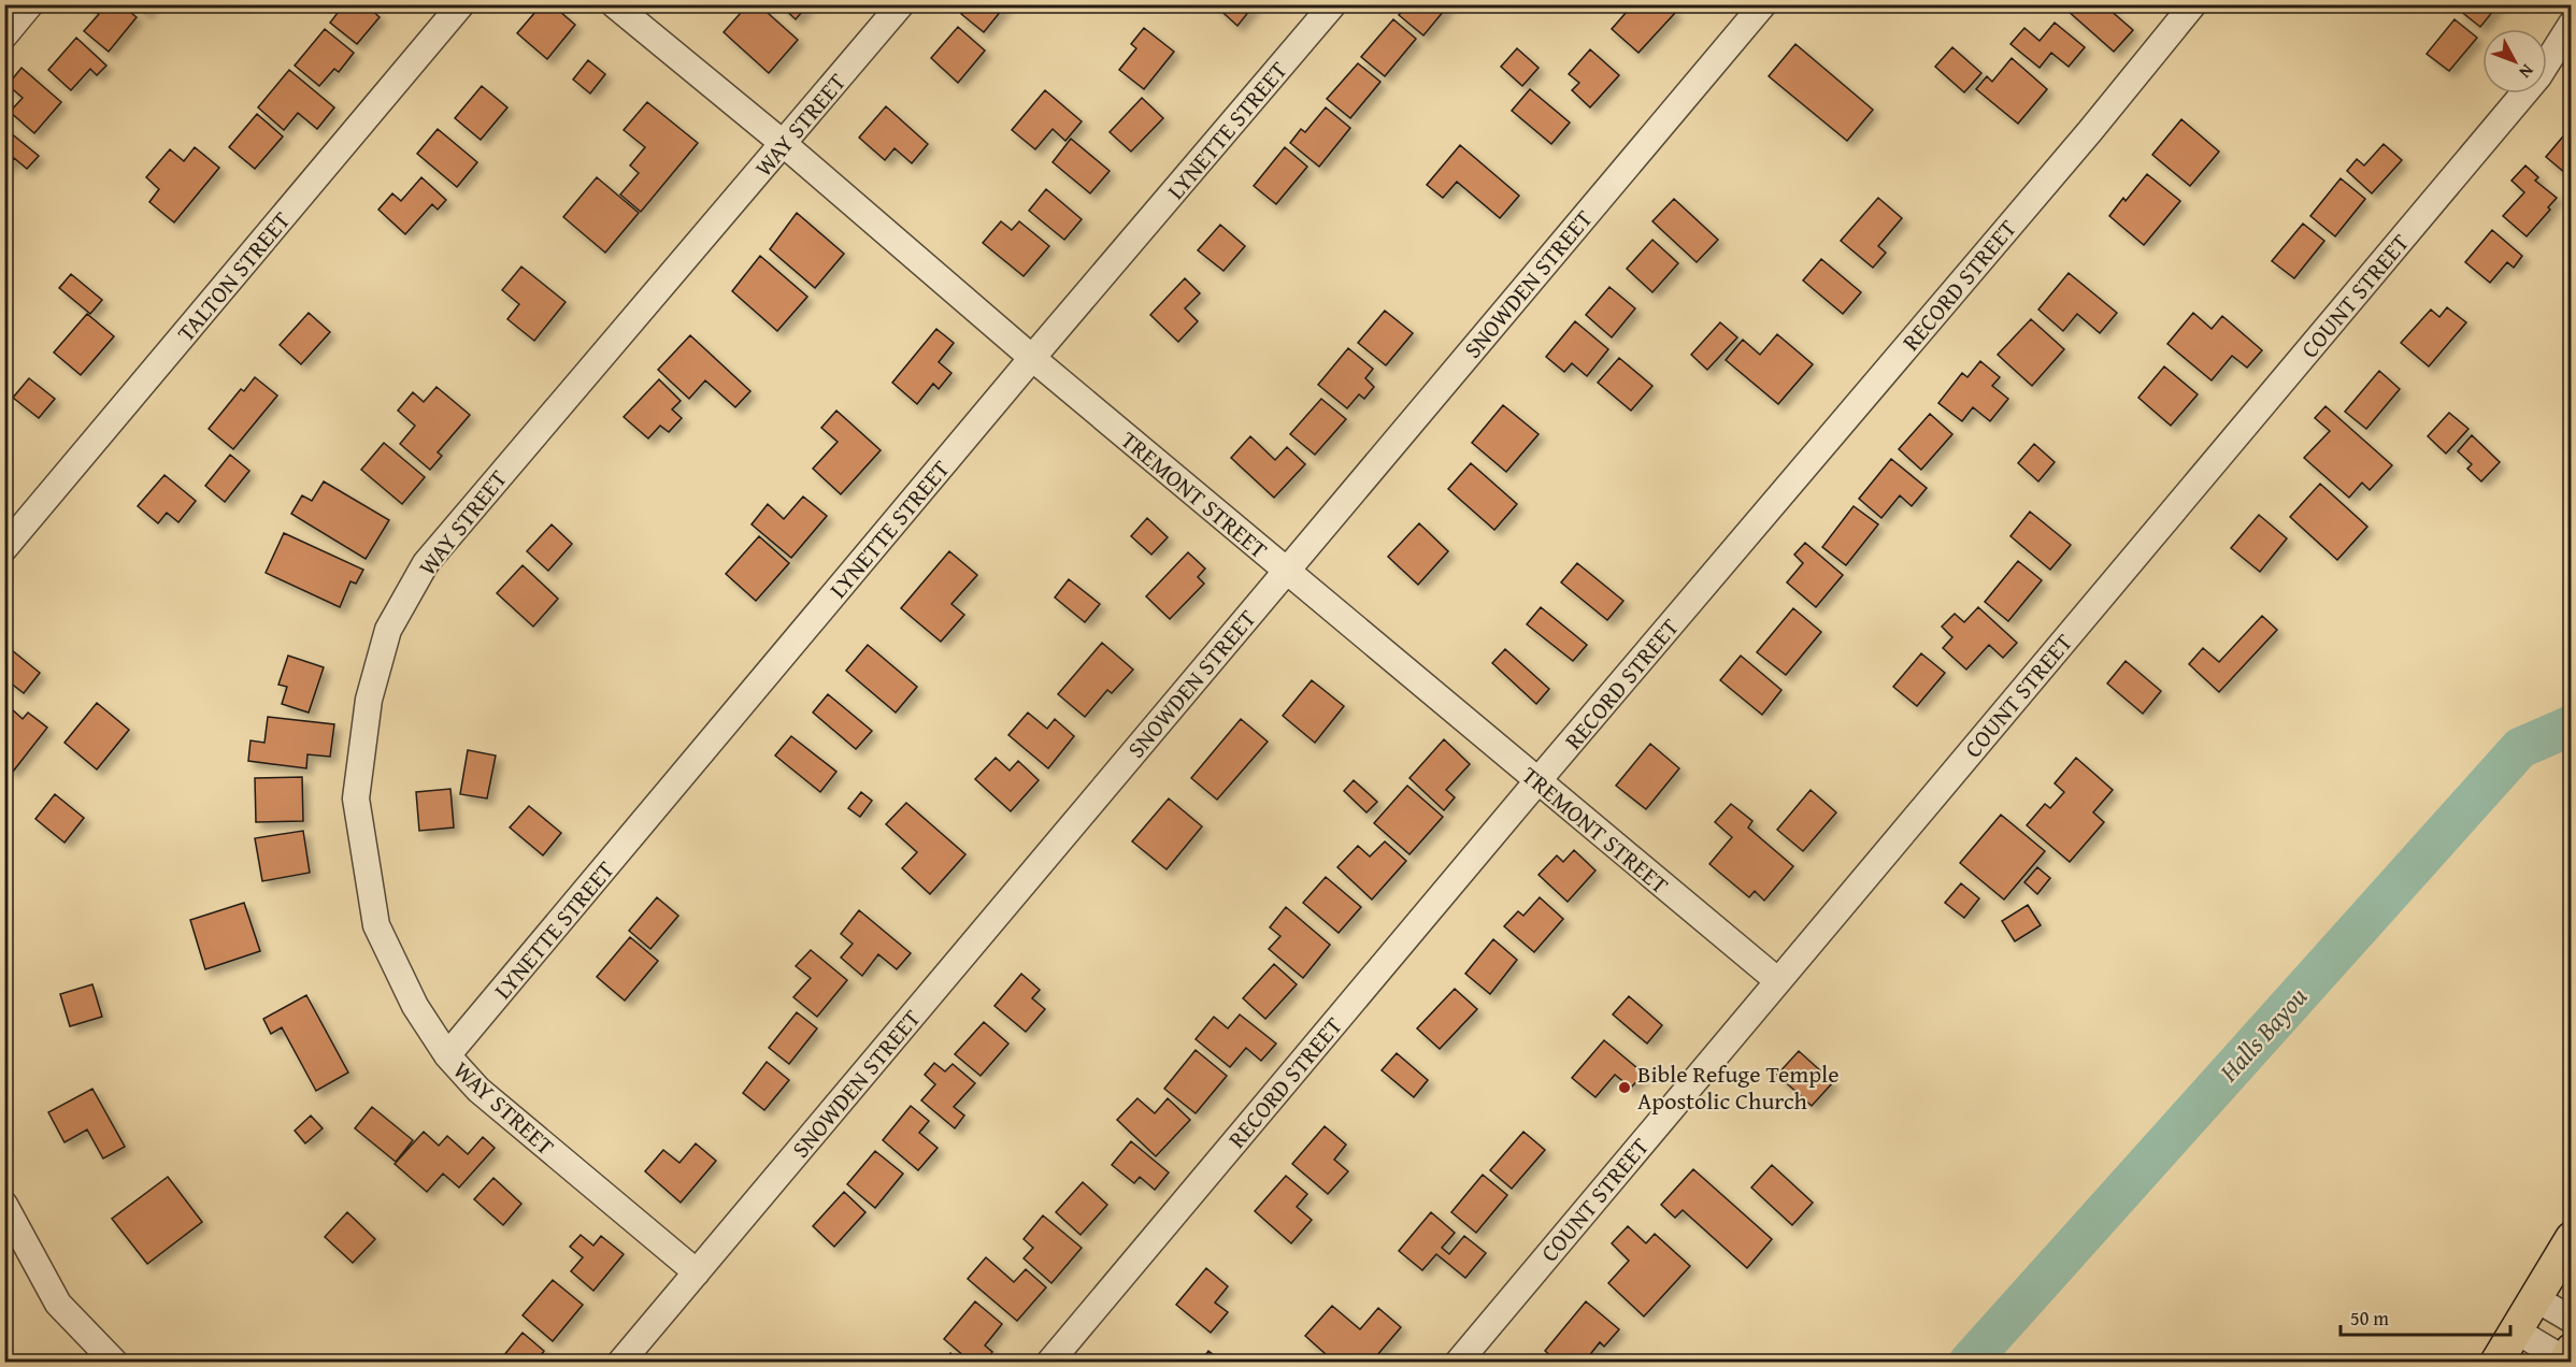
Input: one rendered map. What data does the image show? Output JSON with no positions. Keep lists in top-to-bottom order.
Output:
{
  "streets": {
    "street": [
      "WAY STREET",
      "LYNETTE STREET",
      "TALTON STREET",
      "SNOWDEN STREET",
      "RECORD STREET",
      "COUNT STREET",
      "TREMONT STREET"
    ]
  },
  "crossings": [
    ["WAY STREET", "LYNETTE STREET"],
    ["WAY STREET", "SNOWDEN STREET"],
    ["WAY STREET", "TREMONT STREET"],
    ["LYNETTE STREET", "TREMONT STREET"],
    ["SNOWDEN STREET", "TREMONT STREET"],
    ["RECORD STREET", "TREMONT STREET"],
    ["COUNT STREET", "TREMONT STREET"]
  ],
  "water": ["Halls Bayou"],
  "places": ["Bible Refuge Temple Apostolic Church"],
  "scale_bar": "50 m",
  "north": "bottom right"
}
